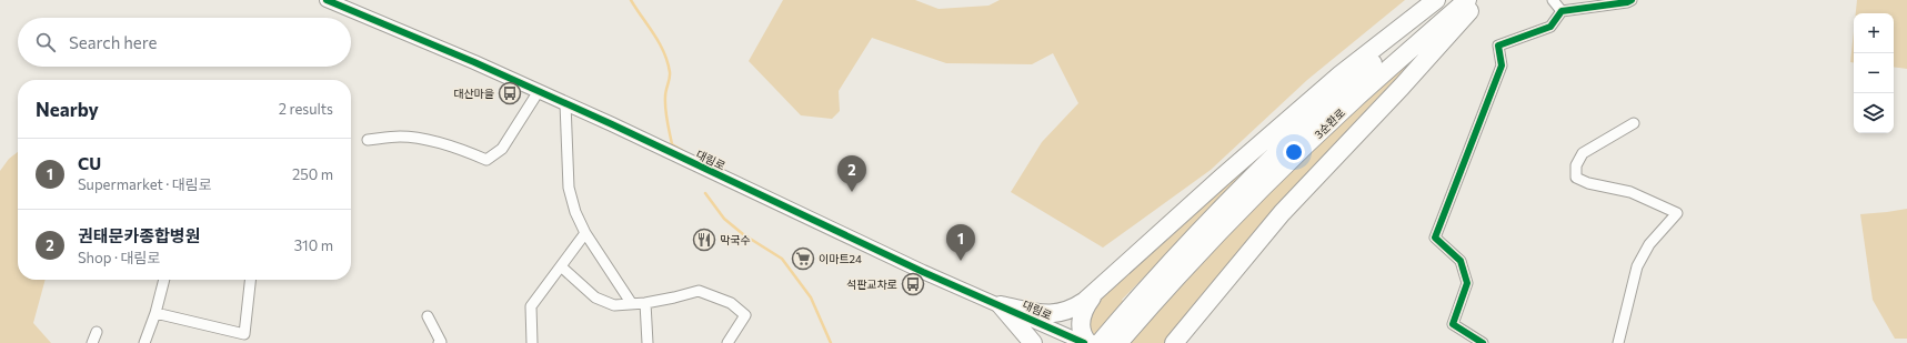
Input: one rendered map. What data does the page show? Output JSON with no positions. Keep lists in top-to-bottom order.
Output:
{
  "streets": {
    "highway": ["3순환로"],
    "street": ["대림로"]
  },
  "places": {
    "bus stop": ["대산마을", "석판교차로"],
    "restaurant": ["막국수"],
    "supermarket": ["이마트24"]
  },
  "page": {
    "map_buttons": ["+", "−"],
    "search": "Search here",
    "heading": ["Nearby", "2 results"],
    "list": [
      {
        "mark": "1",
        "name": "CU",
        "note": "Supermarket · 대림로",
        "value": "250 m"
      },
      {
        "mark": "2",
        "name": "권태문카종합병원",
        "note": "Shop · 대림로",
        "value": "310 m"
      }
    ],
    "pins": ["2", "1"]
  }
}
